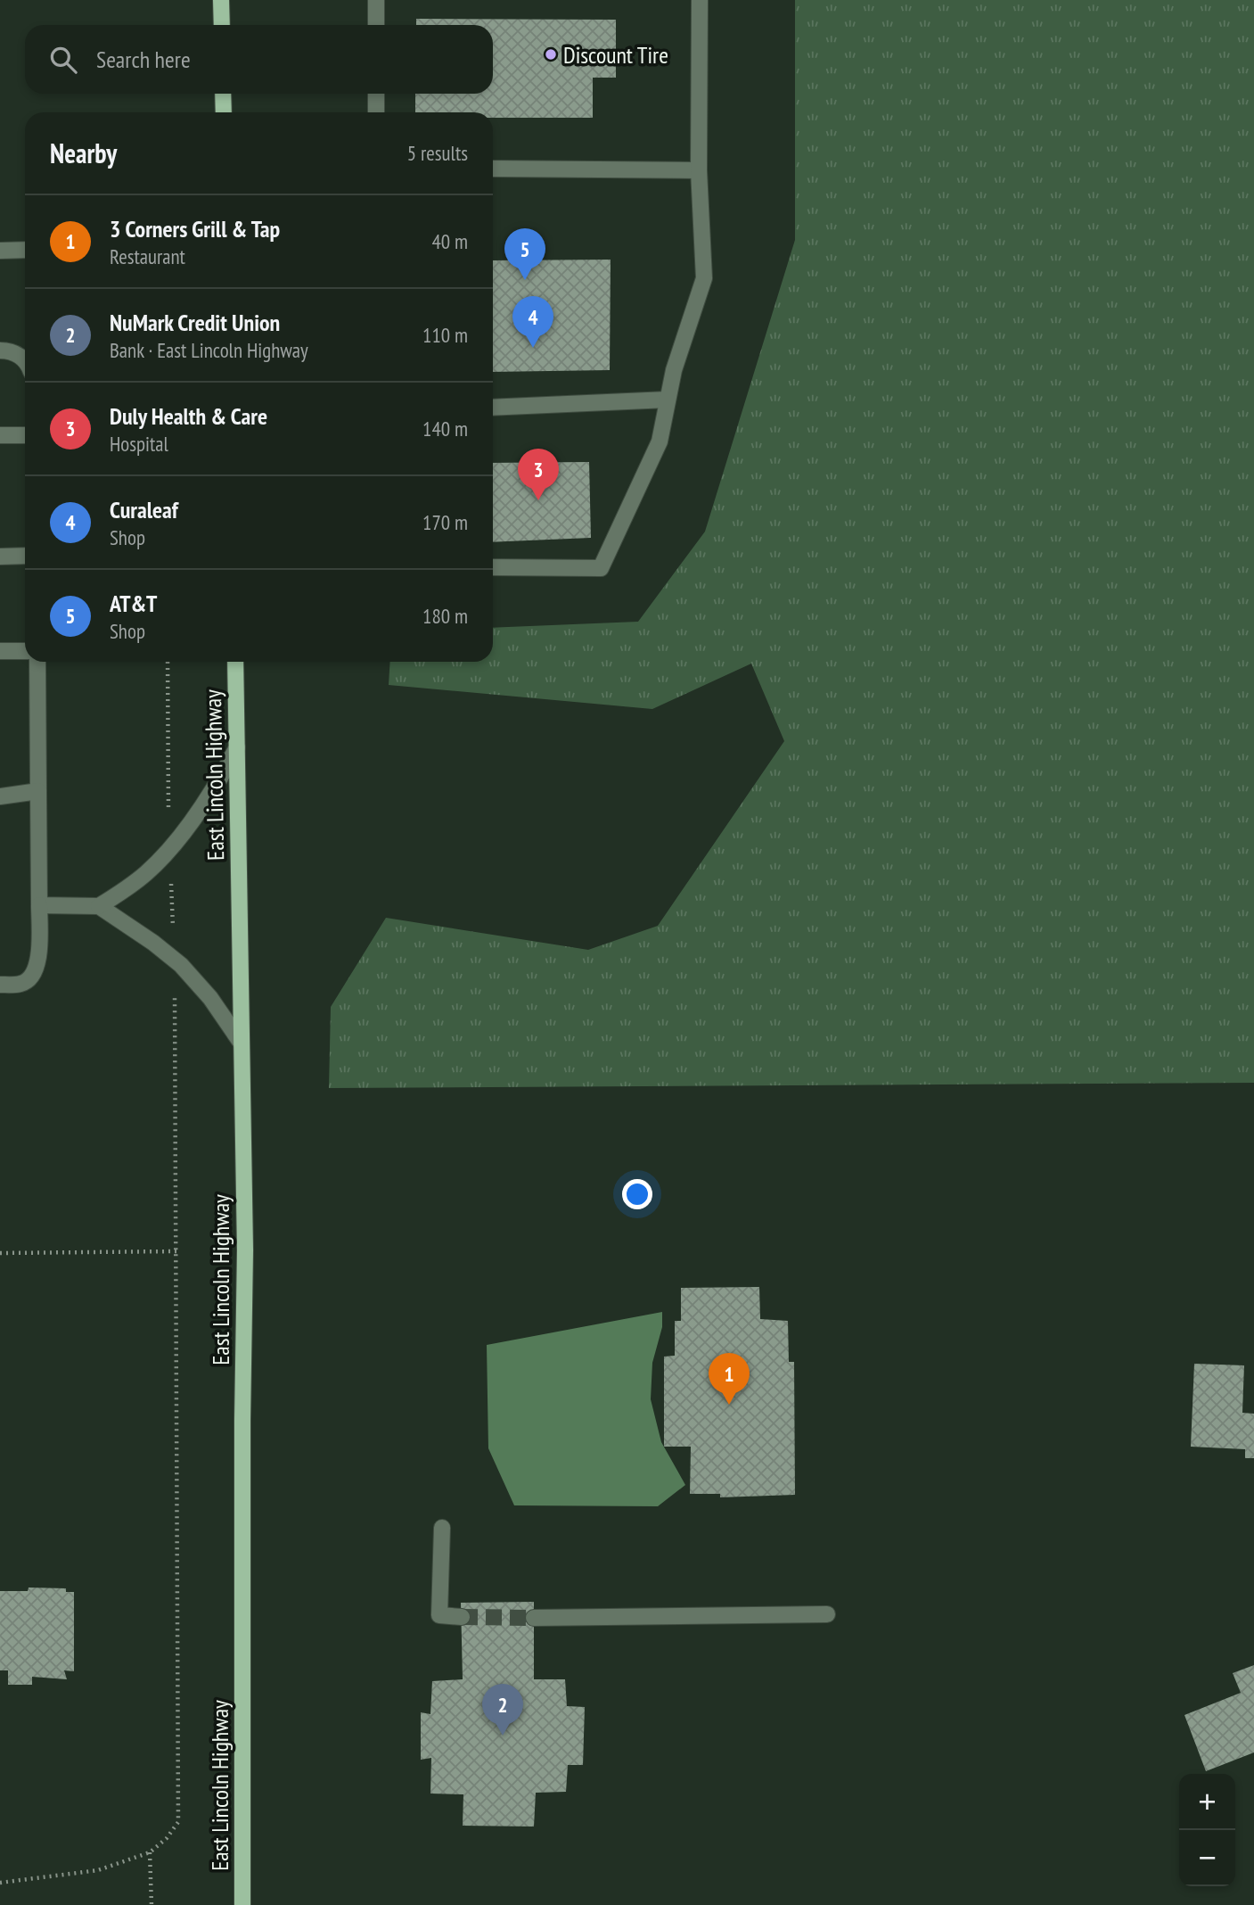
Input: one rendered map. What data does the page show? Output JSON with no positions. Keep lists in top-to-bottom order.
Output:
{
  "streets": {
    "main road": ["East Lincoln Highway"]
  },
  "places": ["Discount Tire"],
  "page": {
    "search": "Search here",
    "heading": ["Nearby", "5 results"],
    "list": [
      {
        "mark": "1",
        "name": "3 Corners Grill & Tap",
        "note": "Restaurant",
        "value": "40 m"
      },
      {
        "mark": "2",
        "name": "NuMark Credit Union",
        "note": "Bank · East Lincoln Highway",
        "value": "110 m"
      },
      {
        "mark": "3",
        "name": "Duly Health & Care",
        "note": "Hospital",
        "value": "140 m"
      },
      {
        "mark": "4",
        "name": "Curaleaf",
        "note": "Shop",
        "value": "170 m"
      },
      {
        "mark": "5",
        "name": "AT&T",
        "note": "Shop",
        "value": "180 m"
      }
    ],
    "pins": [
      "5",
      "4",
      "3",
      "1",
      "2"
    ],
    "map_buttons": ["+", "−"]
  }
}
